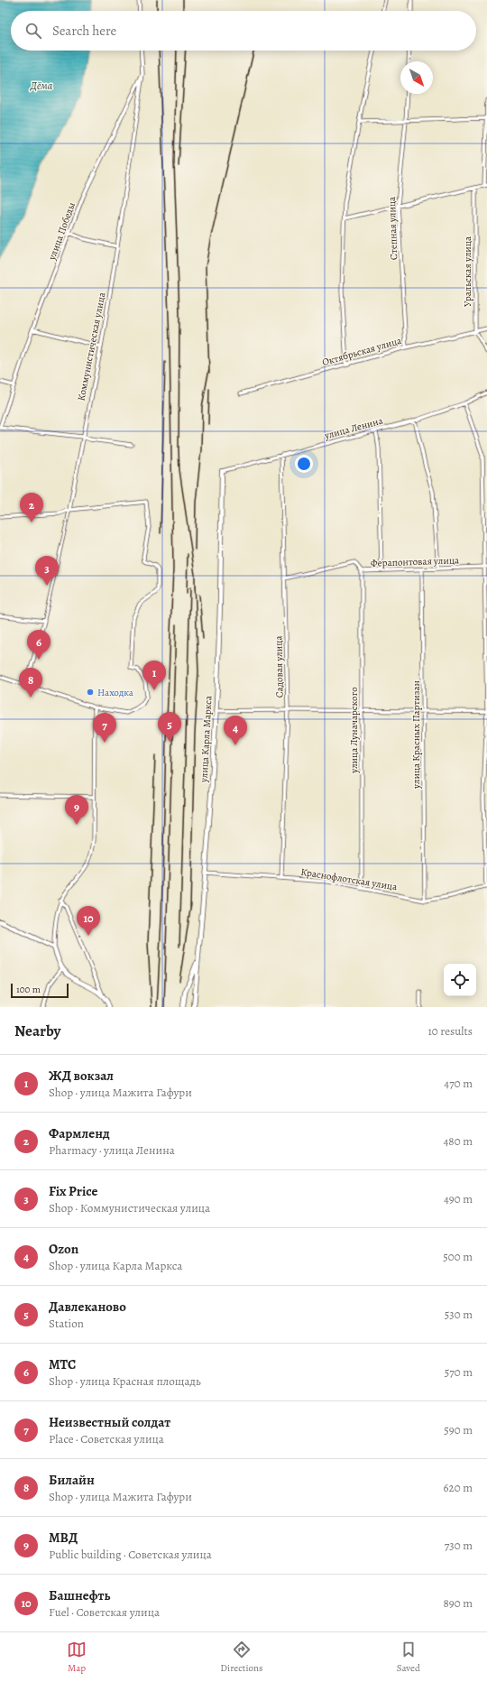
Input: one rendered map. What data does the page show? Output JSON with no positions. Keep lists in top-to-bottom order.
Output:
{
  "streets": {
    "street": [
      "Степная улица",
      "улица Победы",
      "Уральская улица",
      "Коммунистическая улица",
      "Октябрьская улица",
      "улица Ленина",
      "Ферапонтовая улица",
      "Садовая улица",
      "улица Луначарского",
      "улица Красных Партизан",
      "улица Карла Маркса",
      "Краснофлотская улица"
    ]
  },
  "crossings": [
    ["Степная улица", "Октябрьская улица"],
    ["улица Победы", "Коммунистическая улица"],
    ["Уральская улица", "Октябрьская улица"],
    ["улица Ленина", "Садовая улица"],
    ["улица Ленина", "улица Карла Маркса"],
    ["Ферапонтовая улица", "Садовая улица"],
    ["Ферапонтовая улица", "улица Луначарского"],
    ["Ферапонтовая улица", "улица Красных Партизан"],
    ["Садовая улица", "Краснофлотская улица"],
    ["улица Луначарского", "Краснофлотская улица"],
    ["улица Красных Партизан", "Краснофлотская улица"],
    ["улица Карла Маркса", "Краснофлотская улица"]
  ],
  "water": ["Дёма"],
  "places": ["Находка"],
  "scale_bar": "100 m",
  "north": "bottom right",
  "page": {
    "search": "Search here",
    "pins": [
      "2",
      "3",
      "6",
      "1",
      "8",
      "5",
      "7",
      "4",
      "9",
      "10"
    ],
    "scale": "100 m",
    "heading": ["Nearby", "10 results"],
    "list": [
      {
        "mark": "1",
        "name": "ЖД вокзал",
        "note": "Shop · улица Мажита Гафури",
        "value": "470 m"
      },
      {
        "mark": "2",
        "name": "Фармленд",
        "note": "Pharmacy · улица Ленина",
        "value": "480 m"
      },
      {
        "mark": "3",
        "name": "Fix Price",
        "note": "Shop · Коммунистическая улица",
        "value": "490 m"
      },
      {
        "mark": "4",
        "name": "Ozon",
        "note": "Shop · улица Карла Маркса",
        "value": "500 m"
      },
      {
        "mark": "5",
        "name": "Давлеканово",
        "note": "Station",
        "value": "530 m"
      },
      {
        "mark": "6",
        "name": "МТС",
        "note": "Shop · улица Красная площадь",
        "value": "570 m"
      },
      {
        "mark": "7",
        "name": "Неизвестный солдат",
        "note": "Place · Советская улица",
        "value": "590 m"
      },
      {
        "mark": "8",
        "name": "Билайн",
        "note": "Shop · улица Мажита Гафури",
        "value": "620 m"
      },
      {
        "mark": "9",
        "name": "МВД",
        "note": "Public building · Советская улица",
        "value": "730 m"
      },
      {
        "mark": "10",
        "name": "Башнефть",
        "note": "Fuel · Советская улица",
        "value": "890 m"
      }
    ],
    "nav": ["Map", "Directions", "Saved"]
  }
}
